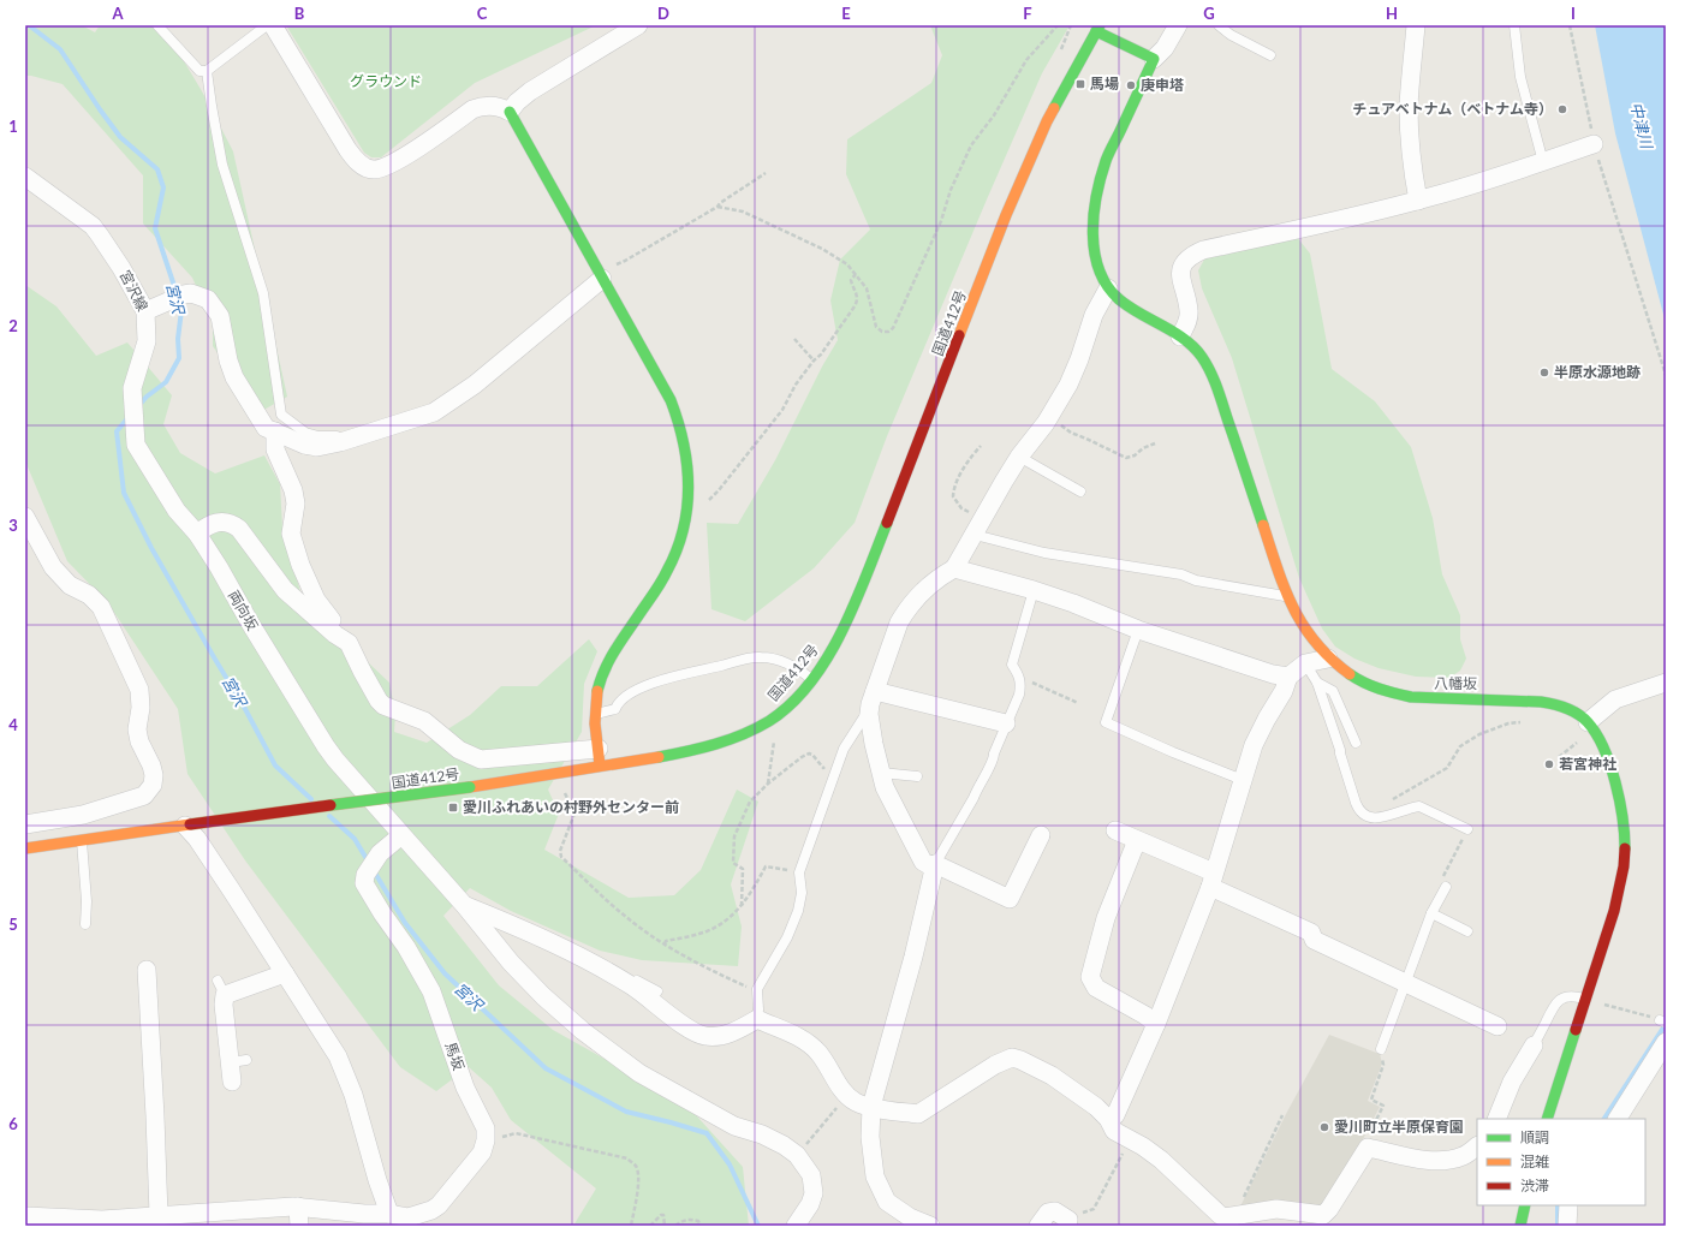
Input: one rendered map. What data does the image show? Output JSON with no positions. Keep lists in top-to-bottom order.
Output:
{
  "streets": {
    "main road": ["国道412号", "八幡坂"],
    "street": ["宮沢線", "両向坂", "馬坂"]
  },
  "crossings": [
    ["宮沢線", "両向坂"],
    ["両向坂", "馬坂"]
  ],
  "water": ["中津川", "宮沢"],
  "parks": ["グラウンド"],
  "places": {
    "transit": ["馬場", "愛川ふれあいの村野外センター前"],
    "other": [
      "庚申塔",
      "チュアベトナム（ベトナム寺）",
      "半原水源地跡",
      "若宮神社",
      "愛川町立半原保育園"
    ]
  },
  "legend": ["順調", "混雑", "渋滞"],
  "grid": {
    "columns": [
      "A",
      "B",
      "C",
      "D",
      "E",
      "F",
      "G",
      "H",
      "I"
    ],
    "rows": [
      "1",
      "2",
      "3",
      "4",
      "5",
      "6"
    ]
  }
}
